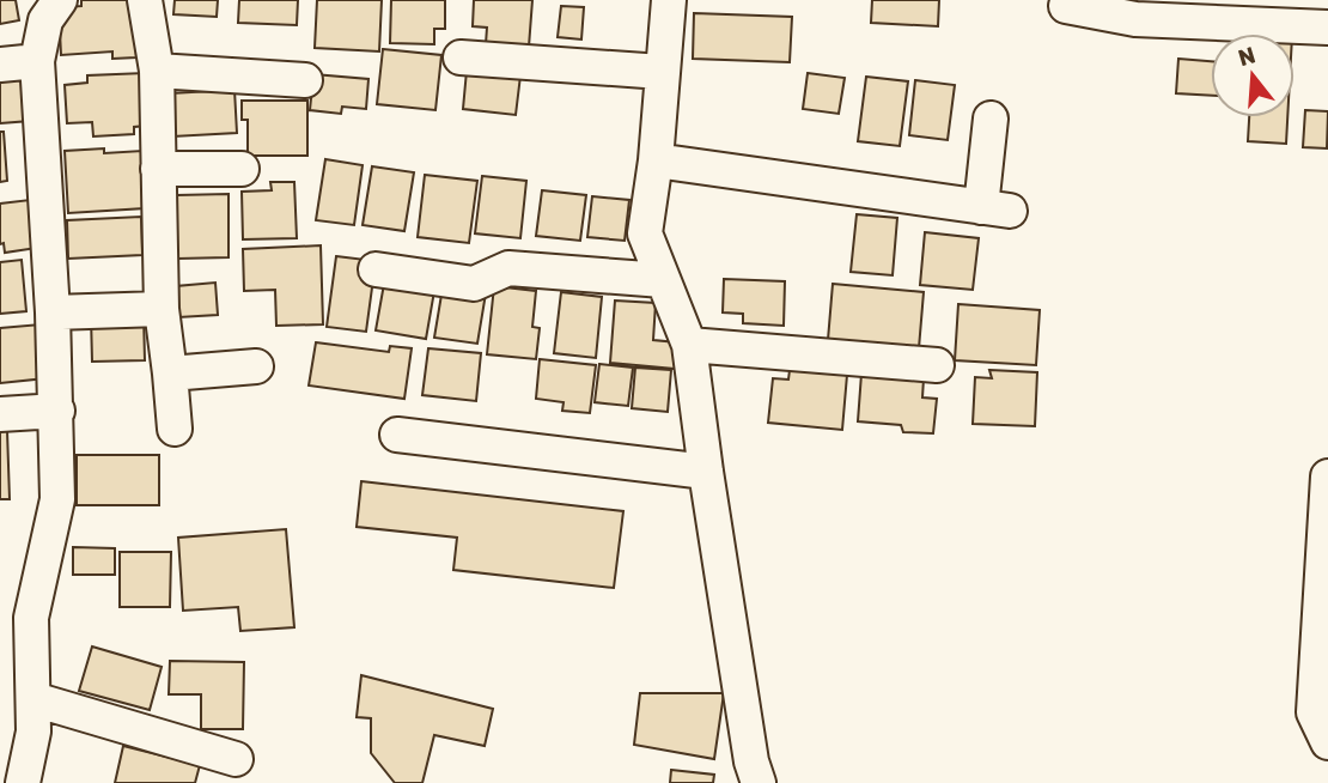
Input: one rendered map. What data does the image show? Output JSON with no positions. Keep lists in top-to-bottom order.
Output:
{
  "north": "top"
}
